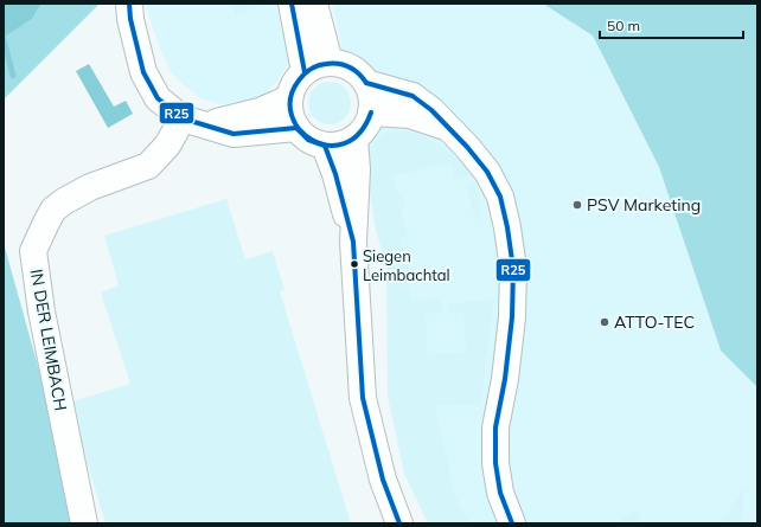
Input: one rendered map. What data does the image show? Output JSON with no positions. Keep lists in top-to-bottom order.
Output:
{
  "streets": {
    "street": ["IN DER LEIMBACH"]
  },
  "places": ["PSV Marketing", "Siegen Leimbachtal", "ATTO-TEC"],
  "lines": ["transit line R25"],
  "scale_bar": "50 m"
}
